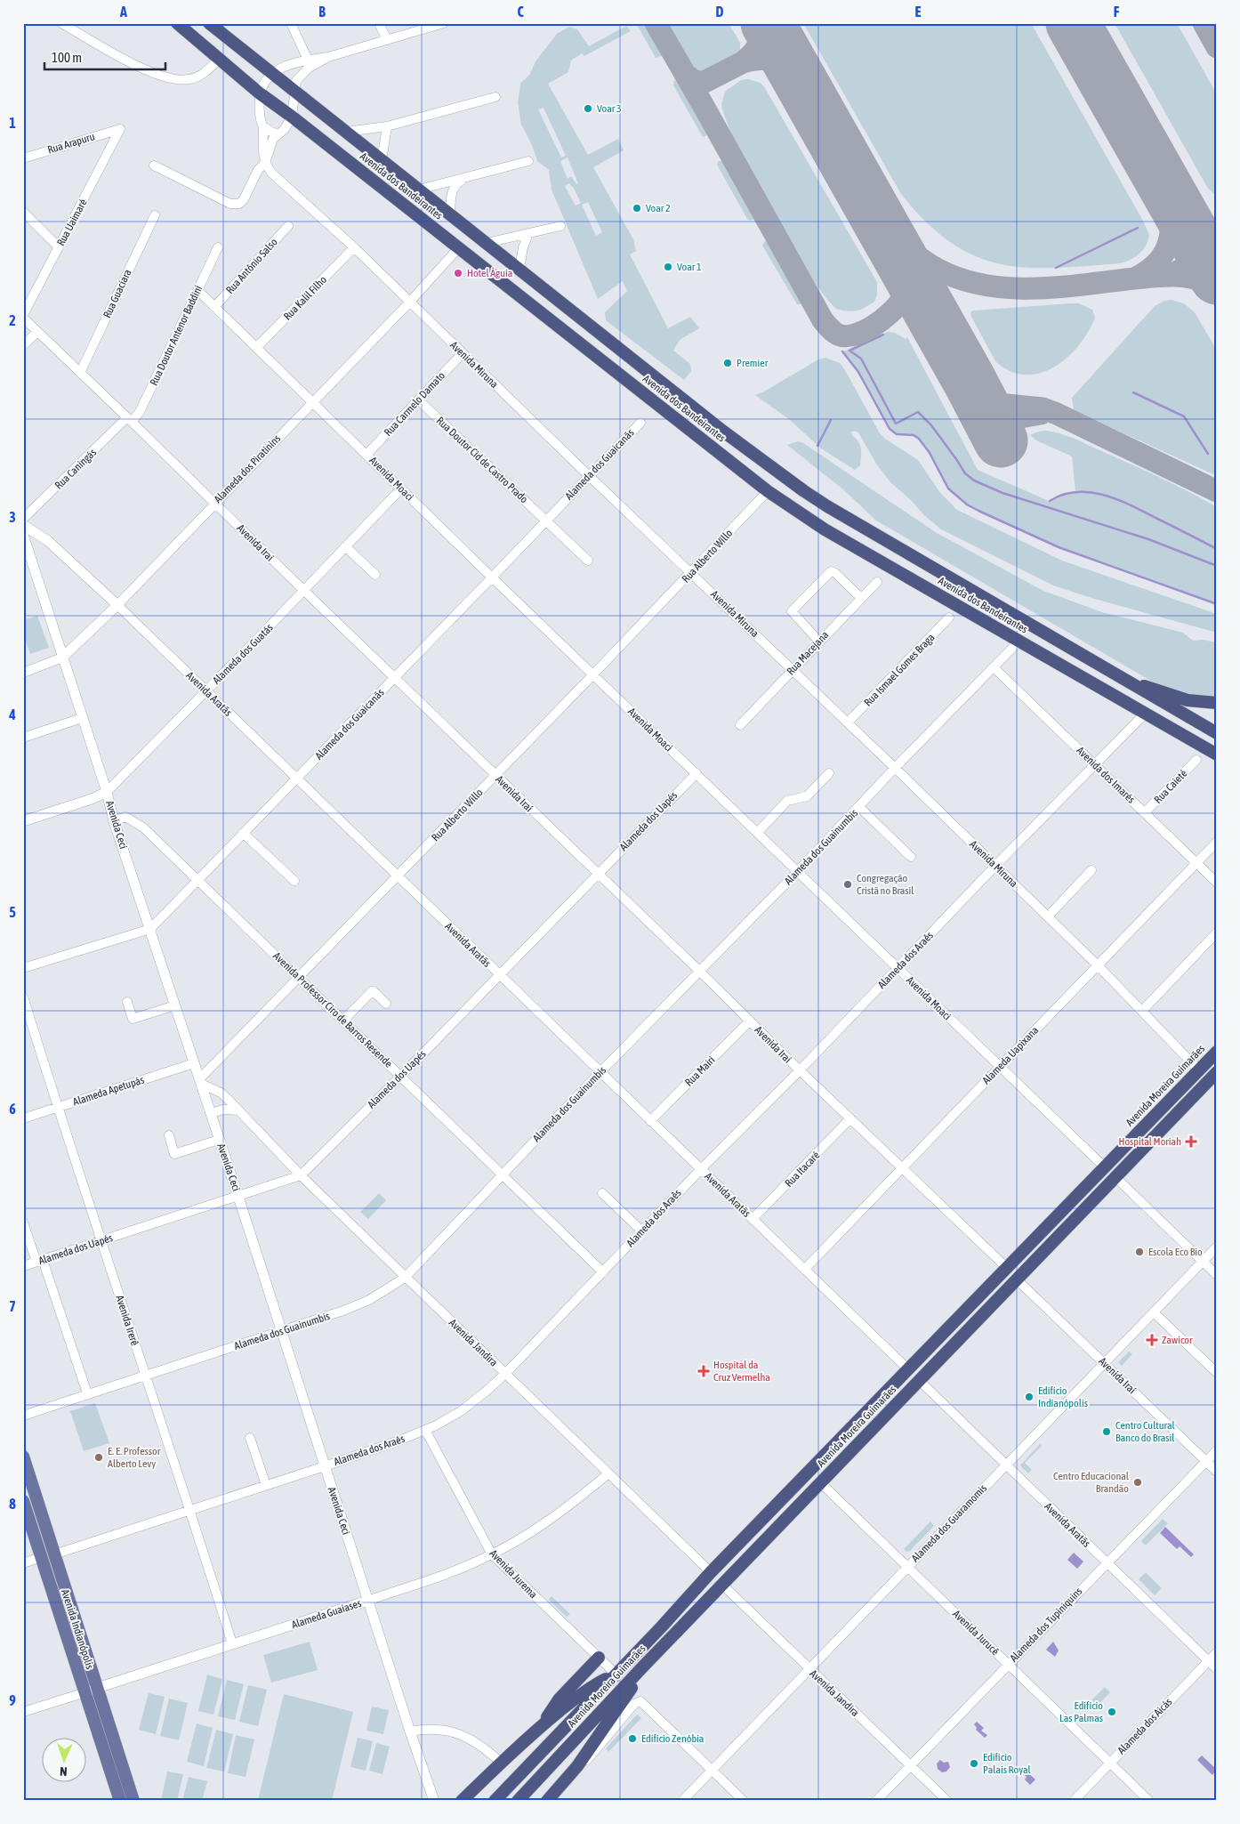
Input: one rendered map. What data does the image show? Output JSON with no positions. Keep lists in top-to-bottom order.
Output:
{
  "streets": {
    "highway": ["Avenida dos Bandeirantes", "Avenida Moreira Guimarães"],
    "main road": ["Avenida Indianópolis"],
    "street": [
      "Rua Arapuru",
      "Rua Uaimaré",
      "Rua Antônio Salso",
      "Rua Guaciara",
      "Rua Kalil Filho",
      "Rua Doutor Antenor Baddini",
      "Avenida Miruna",
      "Rua Carmelo Damato",
      "Rua Doutor Cid de Castro Prado",
      "Alameda dos Guaicanãs",
      "Rua Caningás",
      "Alameda dos Piratinins",
      "Avenida Moaci",
      "Avenida Iraí",
      "Rua Alberto Willo",
      "Rua Macejana",
      "Alameda dos Guatás",
      "Rua Ismael Gomes Braga",
      "Avenida Aratãs",
      "Avenida dos Imarés",
      "Rua Caieté",
      "Alameda dos Uapés",
      "Avenida Ceci",
      "Alameda dos Guainumbis",
      "Alameda dos Araês",
      "Avenida Professor Ciro de Barros Resende",
      "Alameda Uapixana",
      "Rua Mairi",
      "Alameda Apetupás",
      "Rua Itacaré",
      "Avenida Irerê",
      "Avenida Jandira",
      "Alameda dos Guaramomis",
      "Avenida Jurema",
      "Alameda Guaiases",
      "Alameda dos Tupiniquins",
      "Avenida Jurucê",
      "Alameda dos Aicás"
    ]
  },
  "crossings": [
    ["Rua Arapuru", "Rua Uaimaré"],
    ["Avenida dos Bandeirantes", "Alameda dos Piratinins"],
    ["Avenida dos Bandeirantes", "Rua Alberto Willo"],
    ["Avenida dos Bandeirantes", "Alameda dos Guainumbis"],
    ["Avenida dos Bandeirantes", "Alameda dos Araês"],
    ["Rua Uaimaré", "Avenida Iraí"],
    ["Rua Antônio Salso", "Avenida Moaci"],
    ["Rua Guaciara", "Avenida Iraí"],
    ["Rua Kalil Filho", "Avenida Miruna"],
    ["Rua Kalil Filho", "Avenida Moaci"],
    ["Rua Doutor Antenor Baddini", "Rua Caningás"],
    ["Rua Doutor Antenor Baddini", "Avenida Moaci"],
    ["Rua Doutor Antenor Baddini", "Avenida Iraí"],
    ["Avenida Miruna", "Rua Carmelo Damato"],
    ["Avenida Miruna", "Alameda dos Guaicanãs"],
    ["Avenida Miruna", "Alameda dos Piratinins"],
    ["Avenida Miruna", "Rua Alberto Willo"],
    ["Avenida Miruna", "Rua Macejana"],
    ["Avenida Miruna", "Rua Ismael Gomes Braga"],
    ["Avenida Miruna", "Alameda dos Guainumbis"],
    ["Avenida Miruna", "Alameda dos Araês"],
    ["Avenida Miruna", "Alameda Uapixana"],
    ["Avenida Miruna", "Avenida Moreira Guimarães"],
    ["Rua Carmelo Damato", "Rua Doutor Cid de Castro Prado"],
    ["Rua Carmelo Damato", "Avenida Moaci"],
    ["Rua Doutor Cid de Castro Prado", "Alameda dos Guaicanãs"],
    ["Alameda dos Guaicanãs", "Avenida Moaci"],
    ["Alameda dos Guaicanãs", "Avenida Iraí"],
    ["Alameda dos Guaicanãs", "Avenida Aratãs"],
    ["Alameda dos Guaicanãs", "Avenida Ceci"],
    ["Alameda dos Guaicanãs", "Avenida Professor Ciro de Barros Resende"],
    ["Rua Caningás", "Avenida Iraí"],
    ["Alameda dos Piratinins", "Avenida Moaci"],
    ["Alameda dos Piratinins", "Avenida Iraí"],
    ["Alameda dos Piratinins", "Avenida Aratãs"],
    ["Alameda dos Piratinins", "Avenida Ceci"],
    ["Avenida Moaci", "Rua Alberto Willo"],
    ["Avenida Moaci", "Alameda dos Guatás"],
    ["Avenida Moaci", "Alameda dos Uapés"],
    ["Avenida Moaci", "Alameda dos Guainumbis"],
    ["Avenida Moaci", "Alameda dos Araês"],
    ["Avenida Moaci", "Alameda Uapixana"],
    ["Avenida Moaci", "Avenida Moreira Guimarães"],
    ["Avenida Iraí", "Rua Alberto Willo"],
    ["Avenida Iraí", "Alameda dos Guatás"],
    ["Avenida Iraí", "Alameda dos Uapés"],
    ["Avenida Iraí", "Alameda dos Guainumbis"],
    ["Avenida Iraí", "Alameda dos Araês"],
    ["Avenida Iraí", "Alameda Uapixana"],
    ["Avenida Iraí", "Rua Mairi"],
    ["Avenida Iraí", "Avenida Moreira Guimarães"],
    ["Avenida Iraí", "Rua Itacaré"],
    ["Avenida Iraí", "Alameda dos Guaramomis"],
    ["Avenida Iraí", "Alameda dos Tupiniquins"],
    ["Rua Alberto Willo", "Avenida Aratãs"],
    ["Rua Alberto Willo", "Avenida Ceci"],
    ["Rua Alberto Willo", "Avenida Professor Ciro de Barros Resende"],
    ["Rua Alberto Willo", "Avenida Jandira"],
    ["Alameda dos Guatás", "Avenida Aratãs"],
    ["Alameda dos Guatás", "Avenida Ceci"],
    ["Avenida Aratãs", "Alameda dos Uapés"],
    ["Avenida Aratãs", "Alameda dos Guainumbis"],
    ["Avenida Aratãs", "Alameda dos Araês"],
    ["Avenida Aratãs", "Alameda Uapixana"],
    ["Avenida Aratãs", "Rua Mairi"],
    ["Avenida Aratãs", "Avenida Moreira Guimarães"],
    ["Avenida Aratãs", "Rua Itacaré"],
    ["Avenida Aratãs", "Alameda dos Guaramomis"],
    ["Avenida Aratãs", "Alameda dos Tupiniquins"],
    ["Avenida Aratãs", "Alameda dos Aicás"],
    ["Avenida dos Imarés", "Rua Caieté"],
    ["Avenida dos Imarés", "Alameda dos Guainumbis"],
    ["Avenida dos Imarés", "Alameda dos Araês"],
    ["Avenida dos Imarés", "Alameda Uapixana"],
    ["Alameda dos Uapés", "Avenida Ceci"],
    ["Alameda dos Uapés", "Avenida Professor Ciro de Barros Resende"],
    ["Alameda dos Uapés", "Avenida Irerê"],
    ["Alameda dos Uapés", "Avenida Jandira"],
    ["Avenida Ceci", "Alameda dos Guainumbis"],
    ["Avenida Ceci", "Alameda dos Araês"],
    ["Avenida Ceci", "Avenida Professor Ciro de Barros Resende"],
    ["Avenida Ceci", "Alameda Apetupás"],
    ["Avenida Ceci", "Avenida Jandira"],
    ["Avenida Ceci", "Alameda Guaiases"],
    ["Alameda dos Guainumbis", "Avenida Professor Ciro de Barros Resende"],
    ["Alameda dos Guainumbis", "Avenida Irerê"],
    ["Alameda dos Guainumbis", "Avenida Jandira"],
    ["Alameda dos Araês", "Avenida Professor Ciro de Barros Resende"],
    ["Alameda dos Araês", "Avenida Irerê"],
    ["Alameda dos Araês", "Avenida Jandira"],
    ["Alameda dos Araês", "Avenida Jurema"],
    ["Alameda dos Araês", "Avenida Indianópolis"],
    ["Avenida Moreira Guimarães", "Avenida Jandira"],
    ["Avenida Moreira Guimarães", "Avenida Jurema"],
    ["Avenida Moreira Guimarães", "Avenida Jurucê"],
    ["Alameda Apetupás", "Avenida Irerê"],
    ["Avenida Irerê", "Alameda Guaiases"],
    ["Avenida Jandira", "Alameda dos Guaramomis"],
    ["Avenida Jandira", "Alameda Guaiases"],
    ["Avenida Jandira", "Alameda dos Tupiniquins"],
    ["Alameda dos Guaramomis", "Avenida Jurucê"],
    ["Avenida Jurema", "Alameda Guaiases"],
    ["Alameda Guaiases", "Avenida Indianópolis"],
    ["Alameda dos Tupiniquins", "Avenida Jurucê"],
    ["Avenida Jurucê", "Alameda dos Aicás"]
  ],
  "places": {
    "other": [
      "Voar 3",
      "Voar 2",
      "Voar 1",
      "Hotel Águia",
      "Premier",
      "Congregação Cristã no Brasil",
      "Escola Eco Bio",
      "Edifício Indianópolis",
      "Centro Cultural Banco do Brasil",
      "E. E. Professor Alberto Levy",
      "Centro Educacional Brandão",
      "Edifício Las Palmas",
      "Edifício Zenóbia",
      "Edifício Palais Royal"
    ],
    "health": ["Hospital Moriah", "Zawicor", "Hospital da Cruz Vermelha"]
  },
  "scale_bar": "100 m",
  "north": "bottom",
  "grid": {
    "columns": [
      "A",
      "B",
      "C",
      "D",
      "E",
      "F"
    ],
    "rows": [
      "1",
      "2",
      "3",
      "4",
      "5",
      "6",
      "7",
      "8",
      "9"
    ]
  }
}
